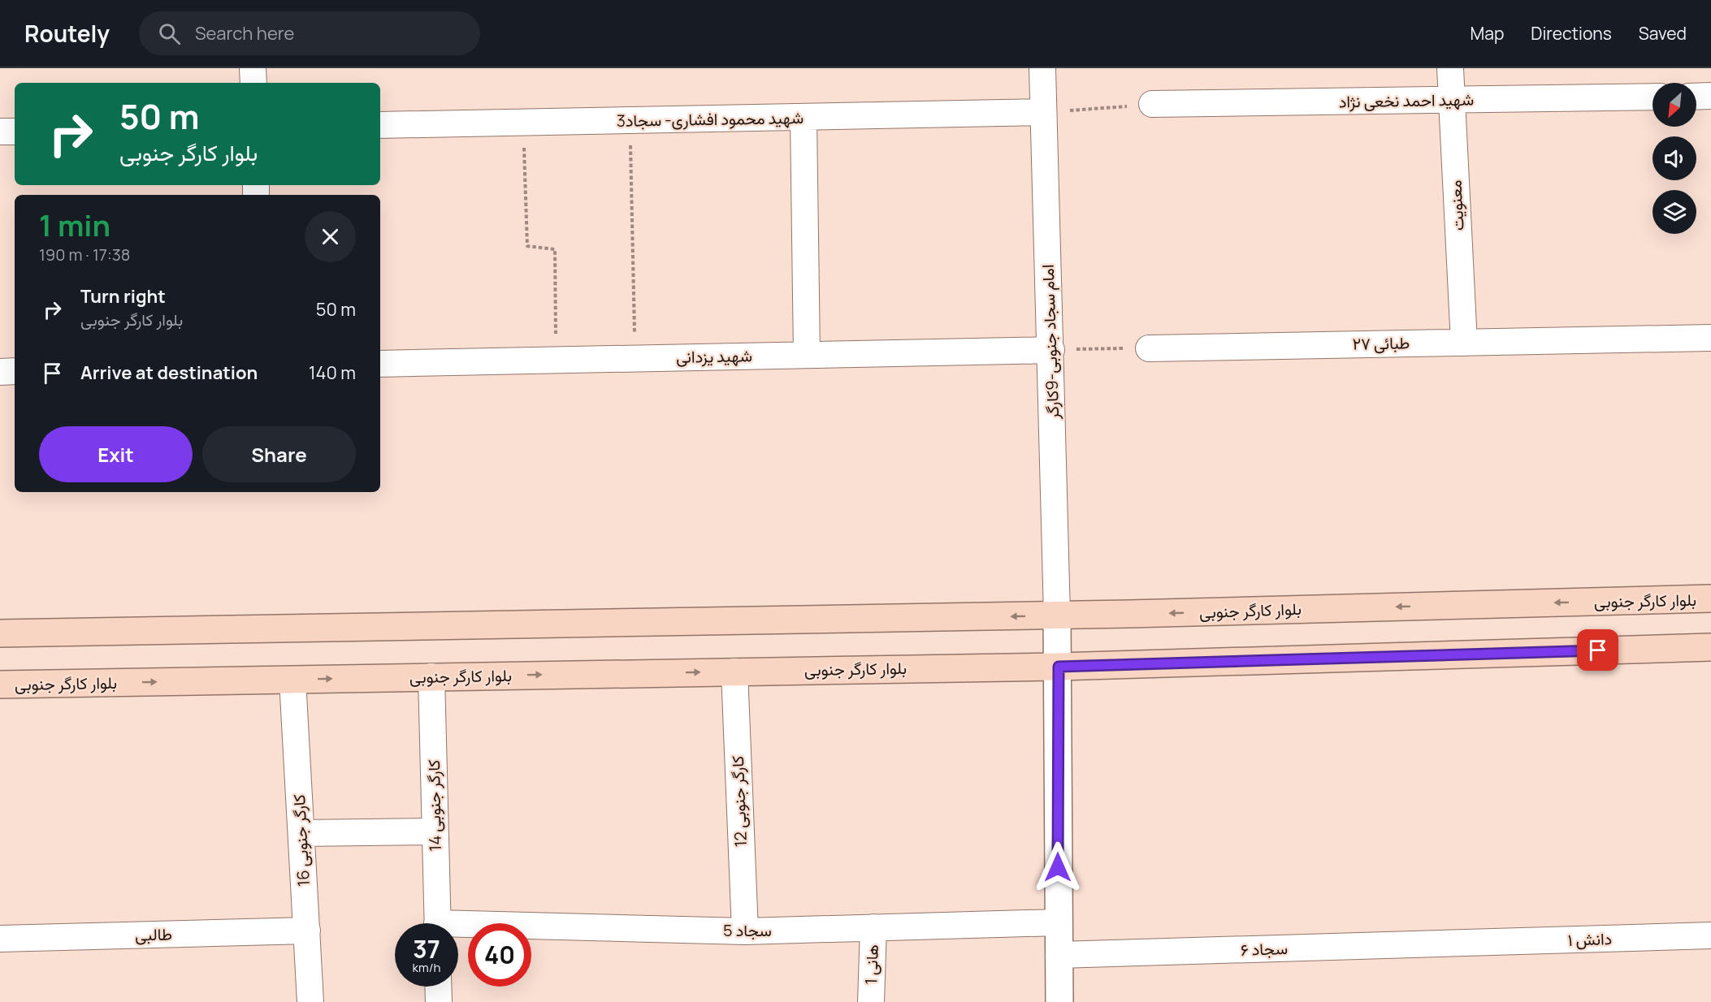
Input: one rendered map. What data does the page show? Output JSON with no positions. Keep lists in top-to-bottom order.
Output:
{
  "streets": {
    "main road": ["بلوار کارگر جنوبی"],
    "street": [
      "شهید احمد نخعی نژاد",
      "شهید محمود افشاری- سجاد3",
      "معنویت",
      "امام سجاد جنوبی-9کارگر",
      "طبائی ۲۷",
      "شهید یزدانی",
      "کارگر جنوبی 12",
      "کارگر جنوبی 14",
      "کارگر جنوبی 16",
      "سجاد 5",
      "طالبی",
      "دانش ۱",
      "سجاد ۶",
      "هانی 1"
    ]
  },
  "crossings": [
    ["شهید احمد نخعی نژاد", "معنویت"],
    ["شهید محمود افشاری- سجاد3", "امام سجاد جنوبی-9کارگر"],
    ["معنویت", "طبائی ۲۷"],
    ["امام سجاد جنوبی-9کارگر", "شهید یزدانی"],
    ["امام سجاد جنوبی-9کارگر", "بلوار کارگر جنوبی"],
    ["بلوار کارگر جنوبی", "کارگر جنوبی 12"],
    ["بلوار کارگر جنوبی", "کارگر جنوبی 14"],
    ["بلوار کارگر جنوبی", "کارگر جنوبی 16"],
    ["کارگر جنوبی 12", "سجاد 5"],
    ["کارگر جنوبی 16", "طالبی"],
    ["سجاد 5", "هانی 1"],
    ["دانش ۱", "سجاد ۶"]
  ],
  "north": "bottom left",
  "page": {
    "header": "Routely",
    "search": "Search here",
    "nav": ["Map", "Directions", "Saved"],
    "turn": ["50 m", "بلوار کارگر جنوبی"],
    "heading": ["1 min", "190 m · 17:38"],
    "list": [
      {
        "name": "Turn right",
        "note": "بلوار کارگر جنوبی",
        "value": "50 m"
      },
      {
        "name": "Arrive at destination",
        "value": "140 m"
      }
    ],
    "buttons": ["Exit", "Share"],
    "speed": "37 km/h",
    "limit": "40"
  }
}
